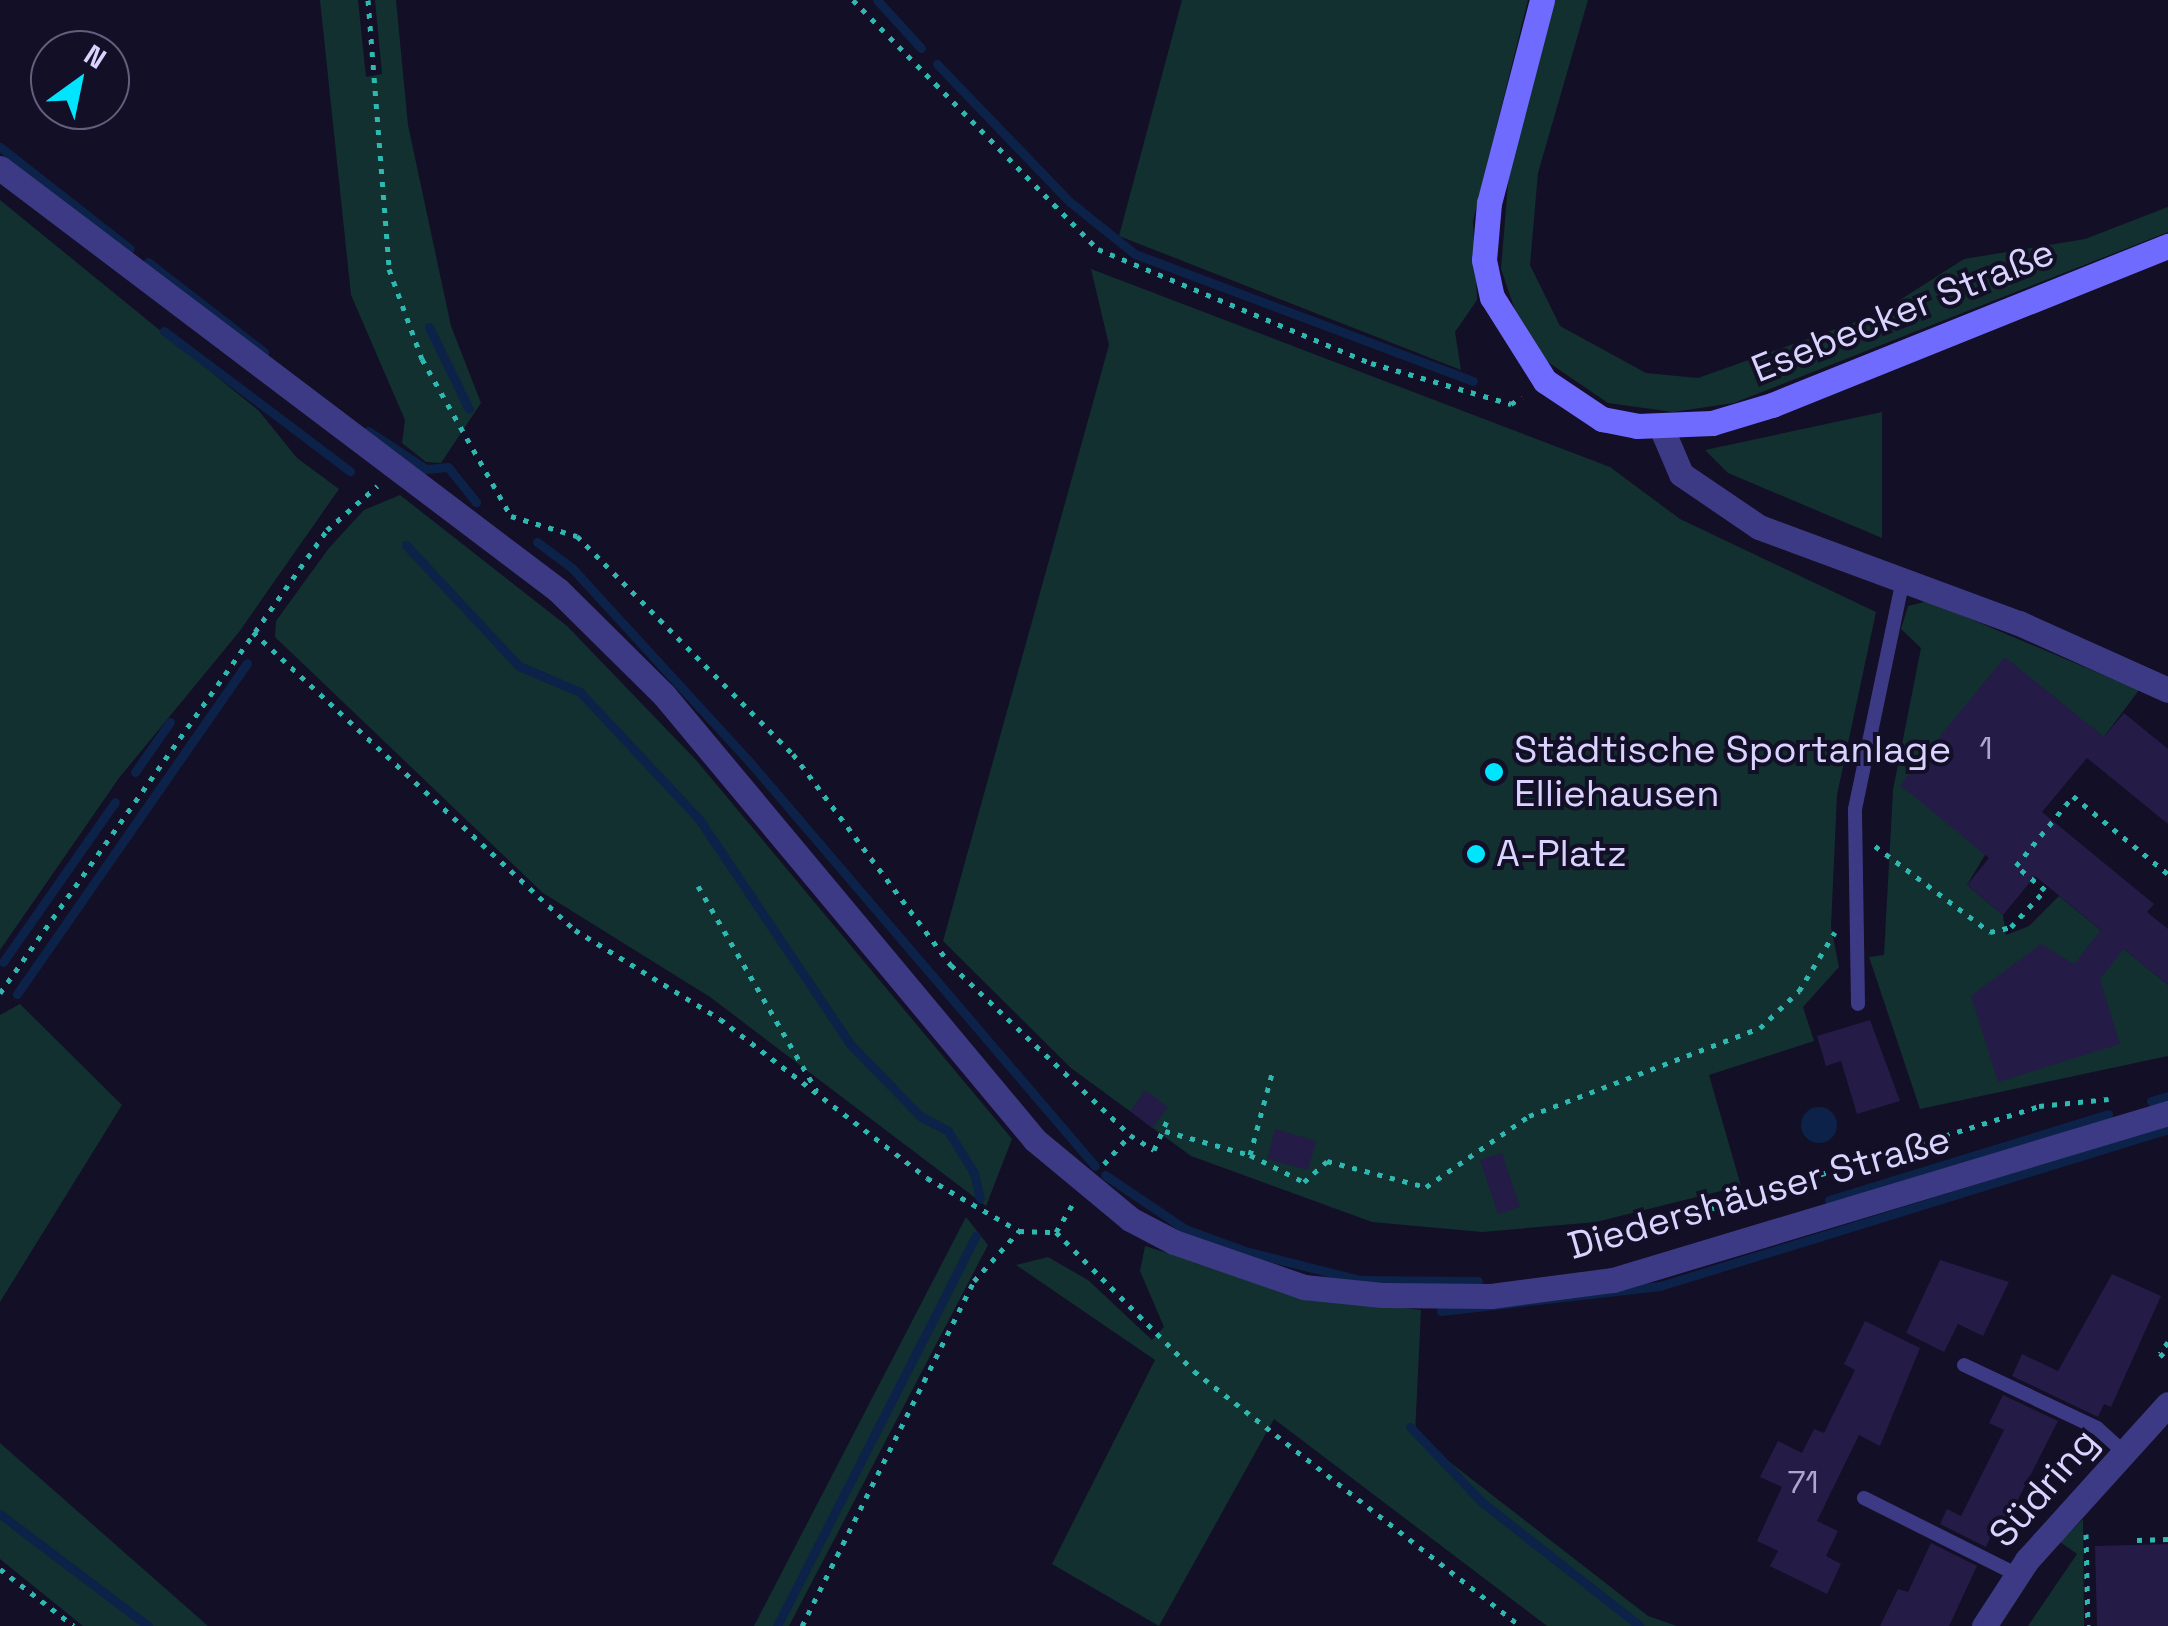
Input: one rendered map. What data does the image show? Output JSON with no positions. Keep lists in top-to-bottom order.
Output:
{
  "streets": {
    "street": ["Esebecker Straße", "Diedershäuser Straße", "Südring"]
  },
  "places": ["Städtische Sportanlage Elliehausen", "A-Platz"],
  "house_numbers": ["1", "71"],
  "north": "top right"
}
